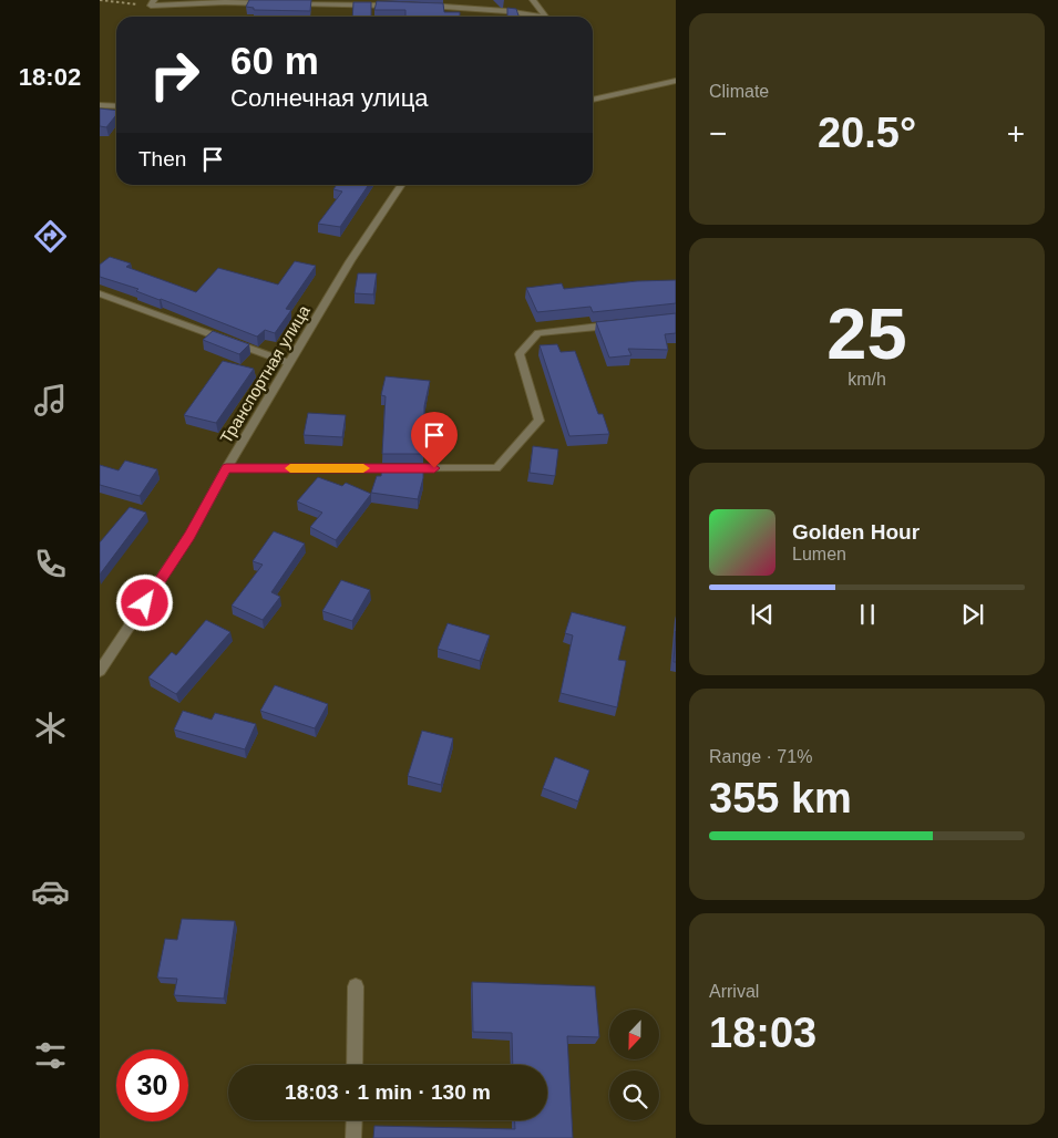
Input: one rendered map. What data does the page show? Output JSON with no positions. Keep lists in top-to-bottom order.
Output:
{
  "streets": {
    "street": ["Транспортная улица"]
  },
  "north": "bottom",
  "page": {
    "tabs": "18:02",
    "tile": [
      "Climate",
      ["25", "km/h"],
      ["Range · 71%", "355 km"],
      ["Arrival", "18:03"]
    ],
    "turn": ["60 m", "Солнечная улица"],
    "heat": ["−", "20.5°", "+"],
    "then": "Then",
    "song": ["Golden Hour", "Lumen"],
    "limit": "30",
    "trip": "18:03 · 1 min · 130 m"
  }
}
